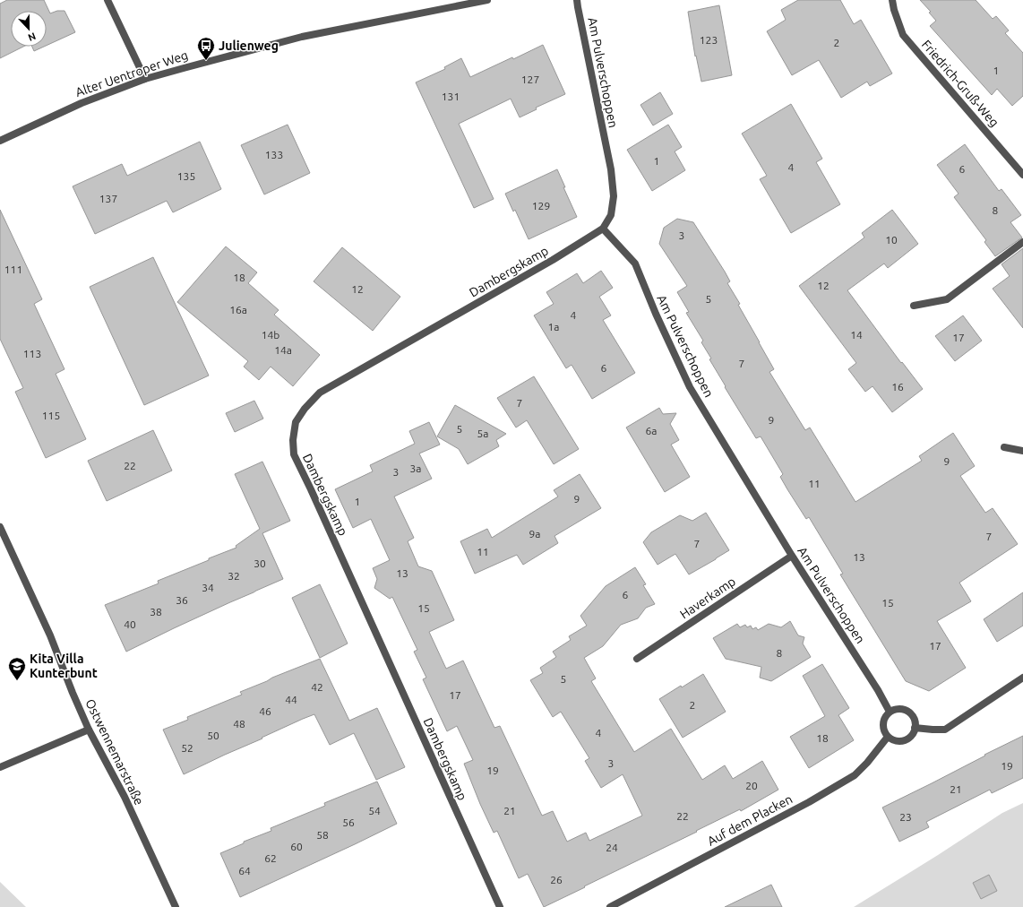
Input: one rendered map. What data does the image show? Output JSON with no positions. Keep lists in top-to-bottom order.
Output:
{
  "streets": {
    "street": [
      "Am Pulverschoppen",
      "Alter Uentroper Weg",
      "Friedrich-Gruß-Weg",
      "Dambergskamp",
      "Haverkamp",
      "Ostwennemarstraße",
      "Auf dem Placken"
    ]
  },
  "crossings": [
    ["Am Pulverschoppen", "Dambergskamp"],
    ["Am Pulverschoppen", "Haverkamp"],
    ["Am Pulverschoppen", "Auf dem Placken"]
  ],
  "places": {
    "bus stop": ["Julienweg"],
    "school or university": ["Kita Villa Kunterbunt"]
  },
  "house_numbers": [
    "123",
    "2",
    "1",
    "127",
    "131",
    "133",
    "1",
    "4",
    "6",
    "135",
    "137",
    "129",
    "8",
    "3",
    "10",
    "111",
    "18",
    "12",
    "12",
    "5",
    "16a",
    "4",
    "1a",
    "14b",
    "14",
    "17",
    "14a",
    "113",
    "7",
    "6",
    "16",
    "7",
    "115",
    "9",
    "5",
    "6a",
    "5a",
    "9",
    "22",
    "3a",
    "3",
    "11",
    "9",
    "1",
    "9a",
    "7",
    "7",
    "11",
    "13",
    "30",
    "13",
    "32",
    "34",
    "6",
    "36",
    "15",
    "15",
    "38",
    "40",
    "17",
    "8",
    "5",
    "42",
    "17",
    "44",
    "2",
    "46",
    "48",
    "4",
    "50",
    "18",
    "52",
    "3",
    "19",
    "19",
    "20",
    "21",
    "54",
    "21",
    "22",
    "23",
    "56",
    "58",
    "60",
    "24",
    "62",
    "64",
    "26"
  ],
  "north": "bottom"
}
